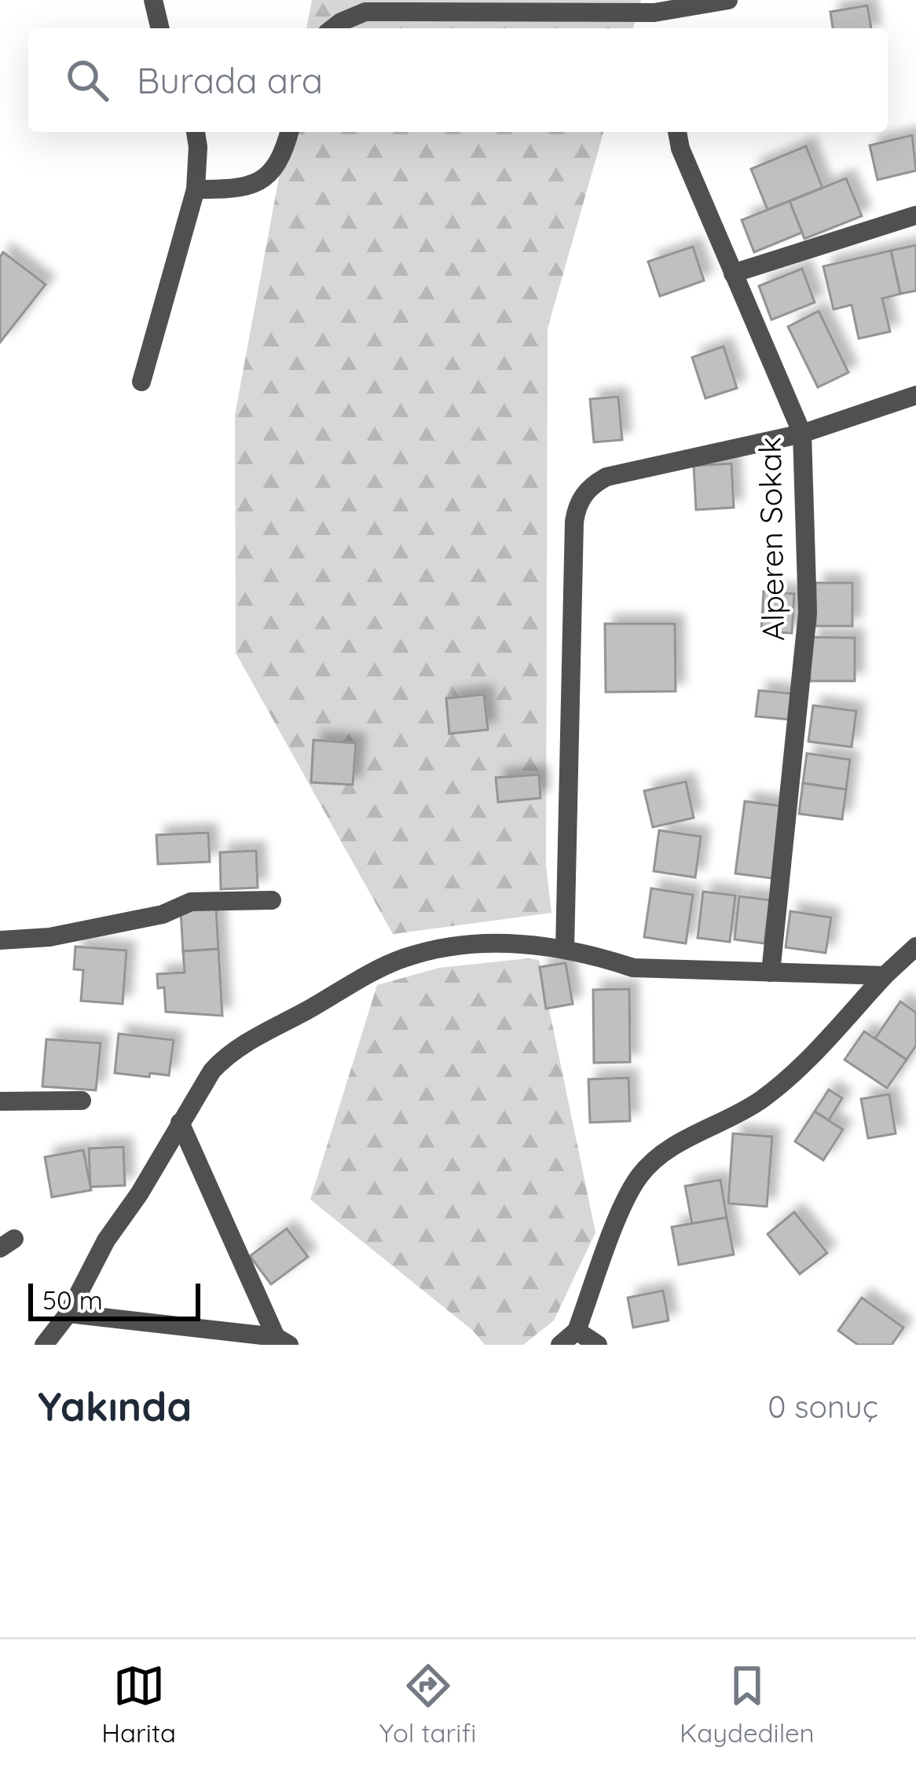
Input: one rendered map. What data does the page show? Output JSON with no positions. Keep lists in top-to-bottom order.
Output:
{
  "streets": {
    "street": ["Alperen Sokak"]
  },
  "scale_bar": "50 m",
  "page": {
    "search": "Burada ara",
    "scale": "50 m",
    "heading": ["Yakında", "0 sonuç"],
    "nav": ["Harita", "Yol tarifi", "Kaydedilen"]
  }
}
